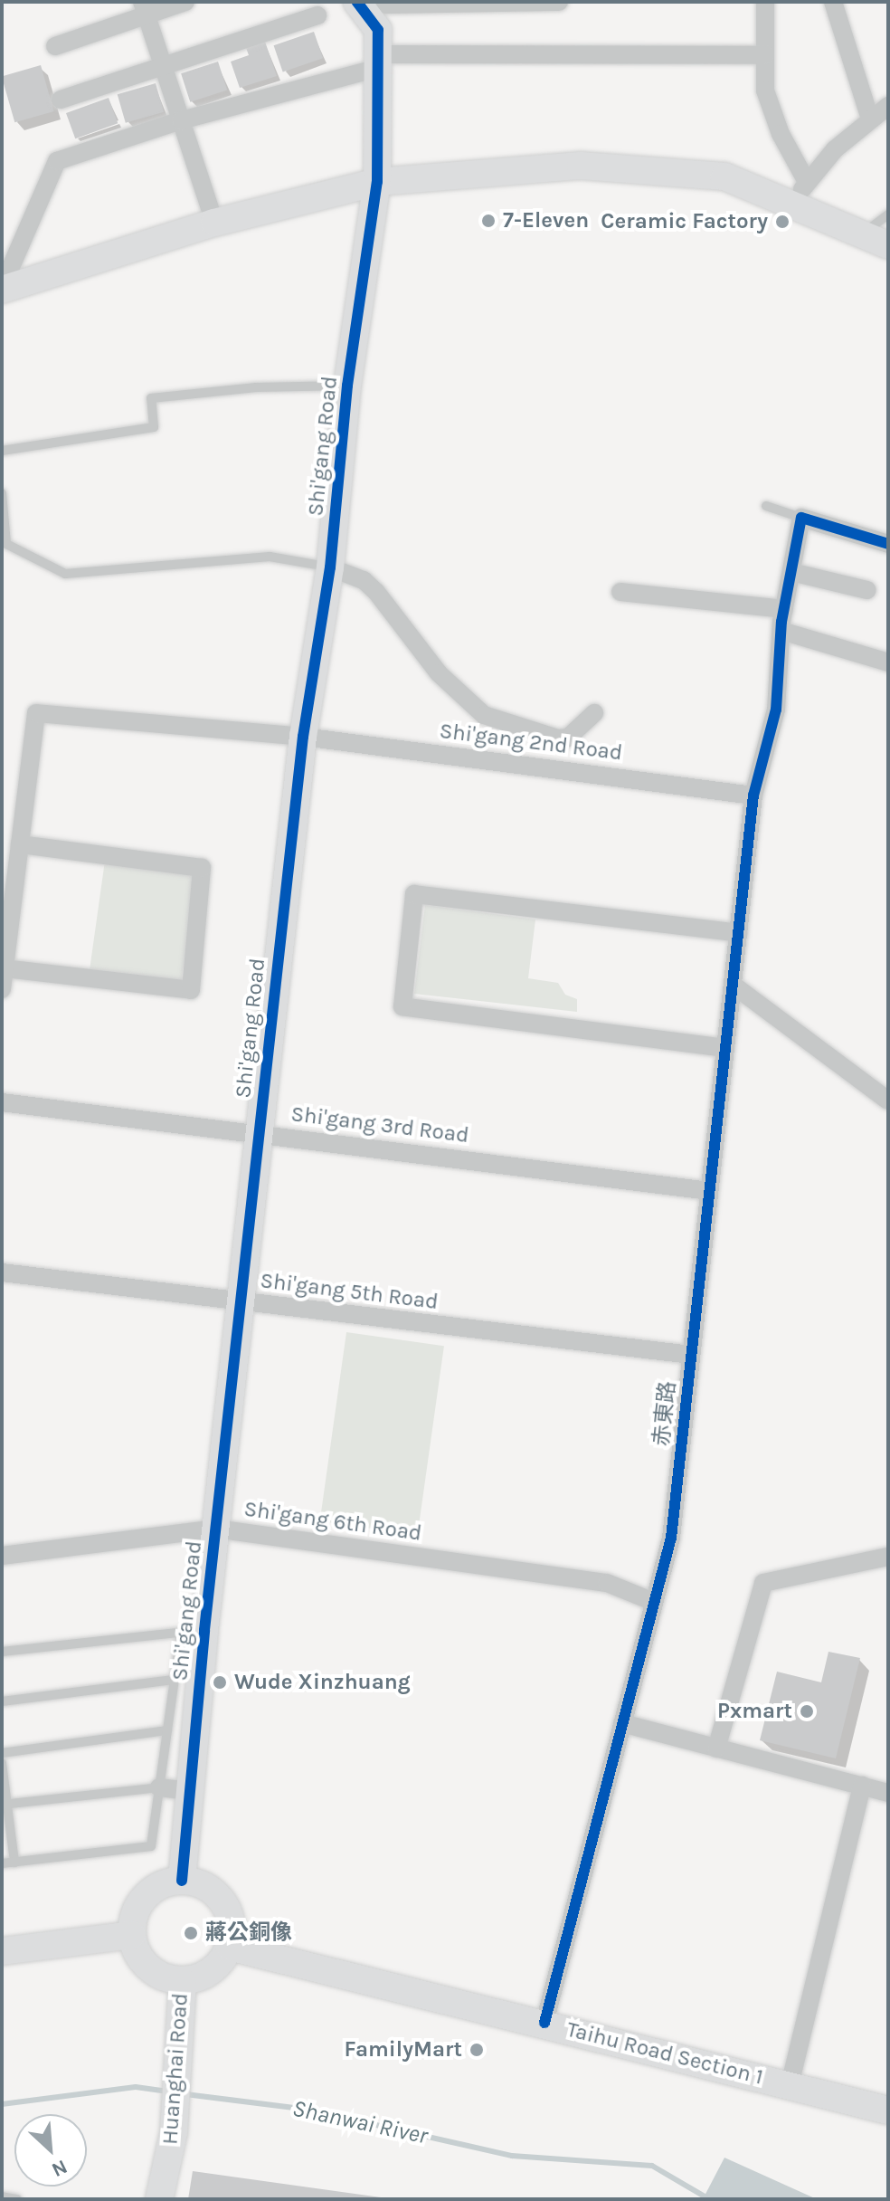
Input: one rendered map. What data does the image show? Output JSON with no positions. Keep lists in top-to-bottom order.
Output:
{
  "streets": {
    "street": [
      "Shi'gang Road",
      "Shi'gang 2nd Road",
      "Shi'gang 3rd Road",
      "Shi'gang 5th Road",
      "赤東路",
      "Shi'gang 6th Road",
      "Taihu Road Section 1",
      "Huanghai Road"
    ]
  },
  "crossings": [
    ["Shi'gang Road", "Shi'gang 2nd Road"],
    ["Shi'gang Road", "Shi'gang 3rd Road"],
    ["Shi'gang Road", "Shi'gang 5th Road"],
    ["Shi'gang Road", "Shi'gang 6th Road"],
    ["Shi'gang Road", "Taihu Road Section 1"],
    ["Shi'gang Road", "Huanghai Road"],
    ["Shi'gang 2nd Road", "赤東路"],
    ["Shi'gang 3rd Road", "赤東路"],
    ["Shi'gang 5th Road", "赤東路"],
    ["赤東路", "Shi'gang 6th Road"],
    ["赤東路", "Taihu Road Section 1"],
    ["Taihu Road Section 1", "Huanghai Road"]
  ],
  "water": ["Shanwai River"],
  "places": [
    "7-Eleven",
    "Ceramic Factory",
    "Wude Xinzhuang",
    "Pxmart",
    "蔣公銅像",
    "FamilyMart"
  ],
  "north": "bottom right"
}
